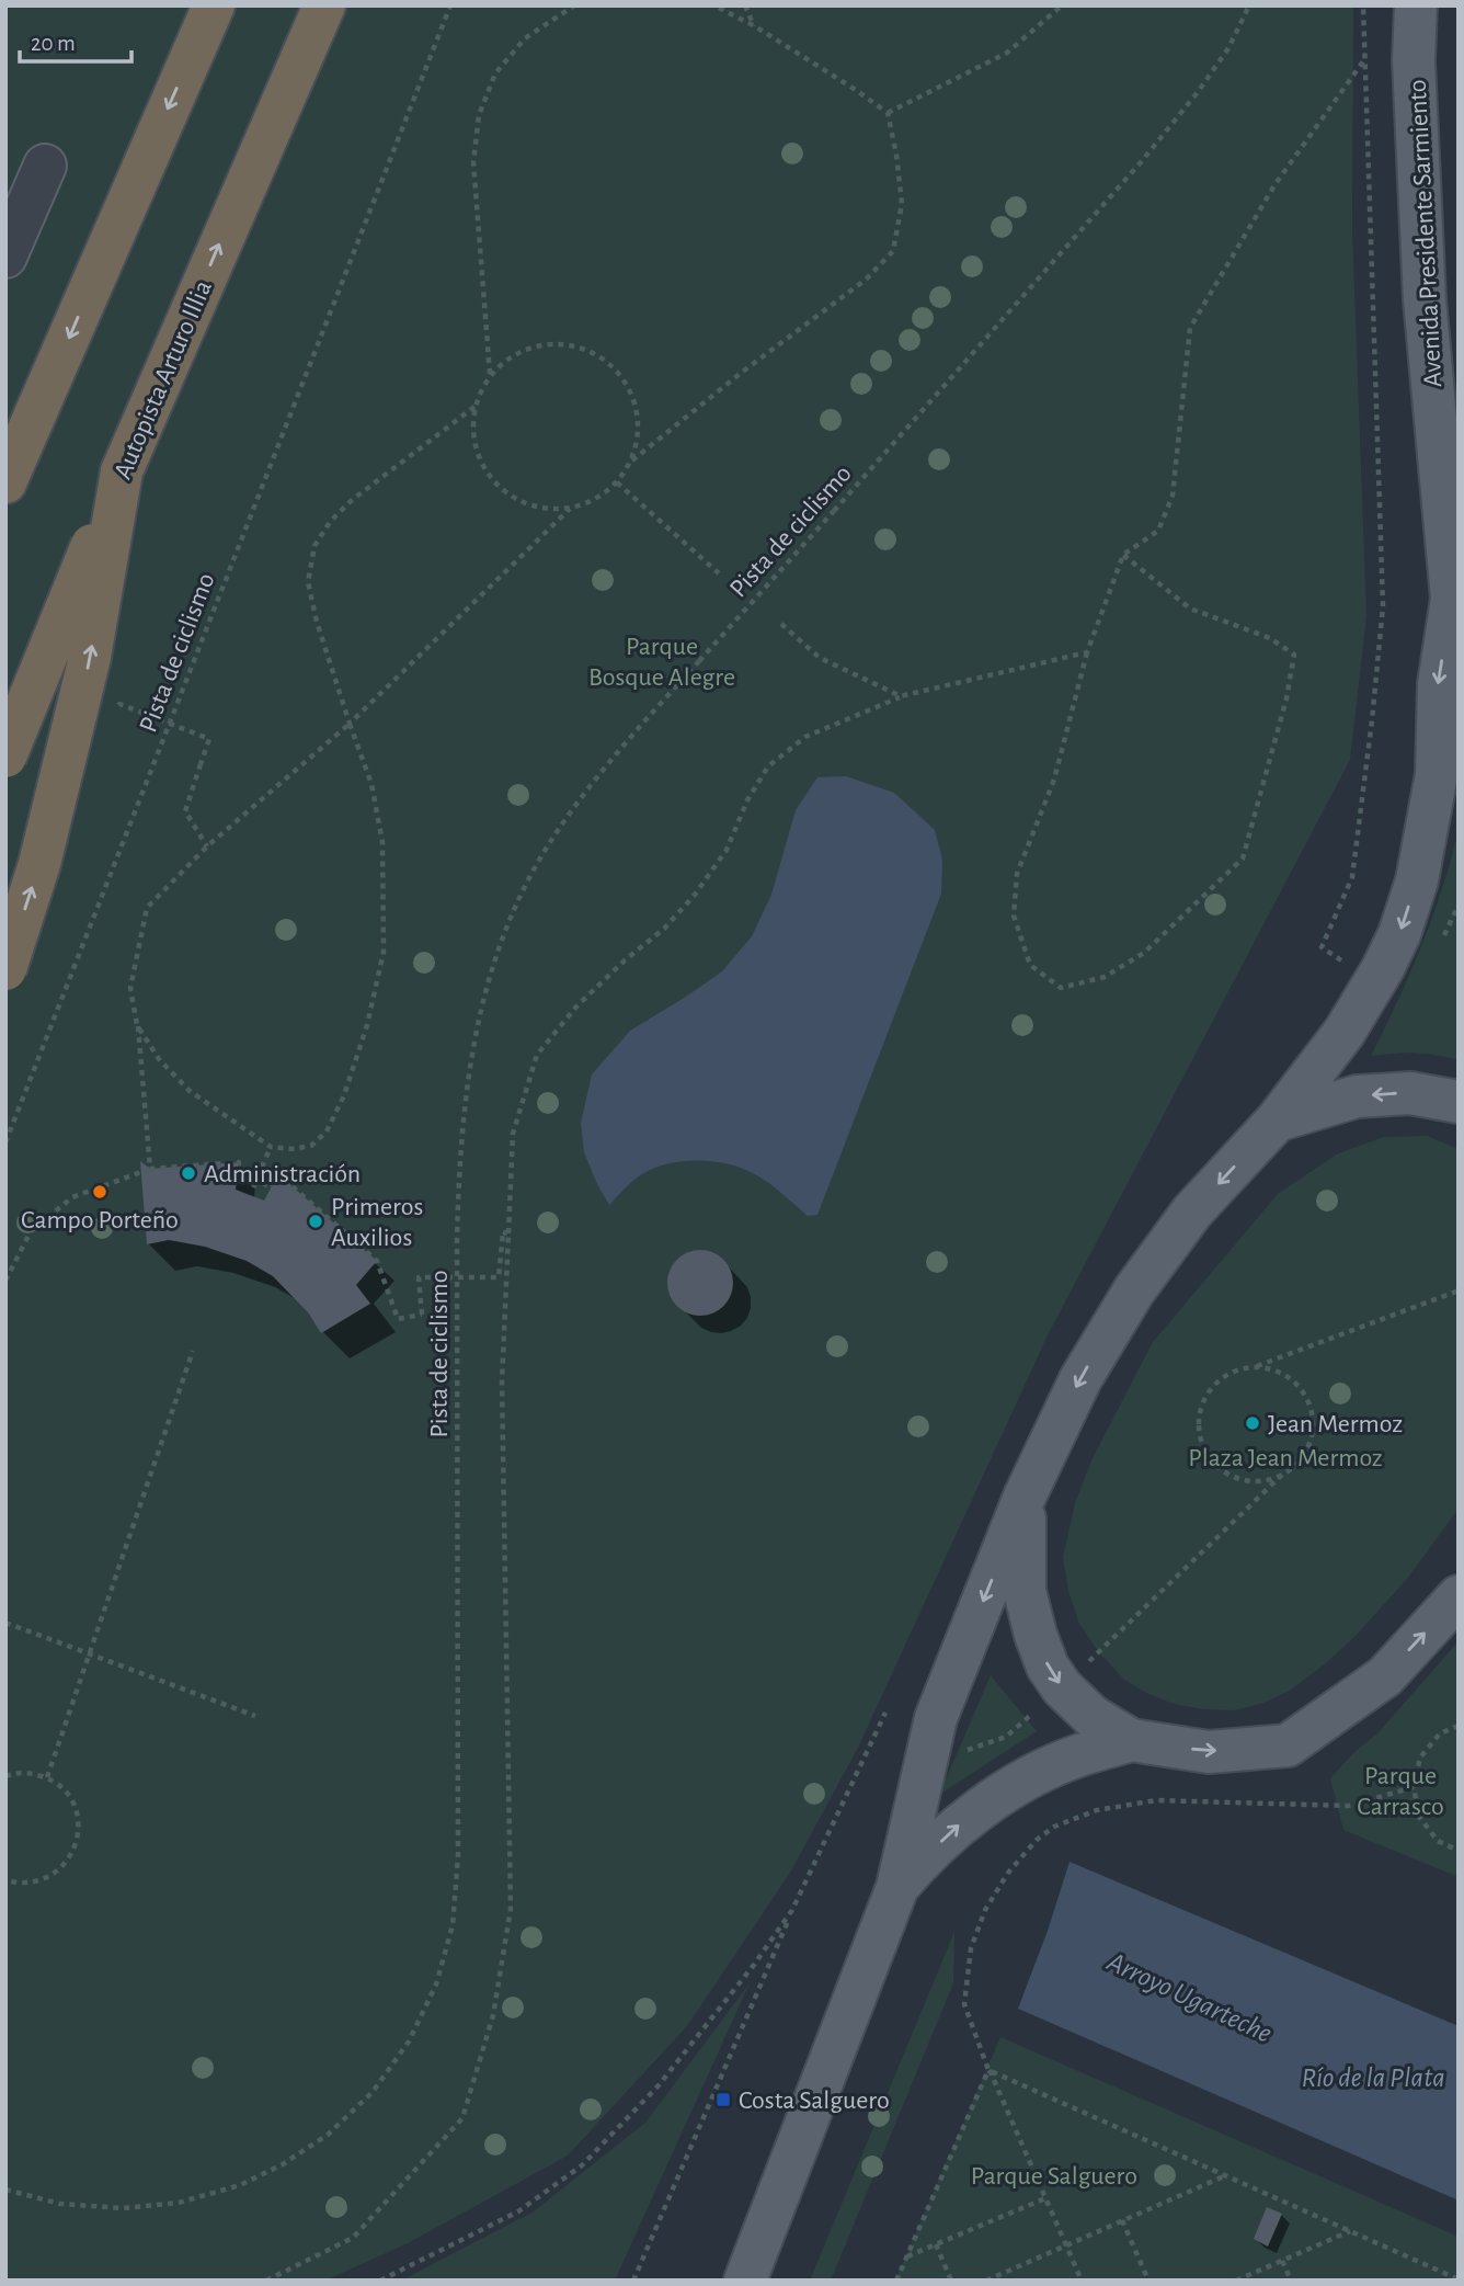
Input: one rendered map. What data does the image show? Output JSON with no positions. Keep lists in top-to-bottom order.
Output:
{
  "streets": {
    "highway": ["Autopista Arturo Illia"],
    "main road": ["Avenida Presidente Sarmiento"],
    "path": ["Pista de ciclismo"]
  },
  "one_way": ["Avenida Presidente Sarmiento"],
  "water": ["Arroyo Ugarteche", "Río de la Plata"],
  "parks": [
    "Parque Bosque Alegre",
    "Plaza Jean Mermoz",
    "Parque Carrasco",
    "Parque Salguero"
  ],
  "places": {
    "other": [
      "Administración",
      "Campo Porteño",
      "Primeros Auxilios",
      "Jean Mermoz"
    ],
    "transit": ["Costa Salguero"]
  },
  "scale_bar": "20 m"
}
